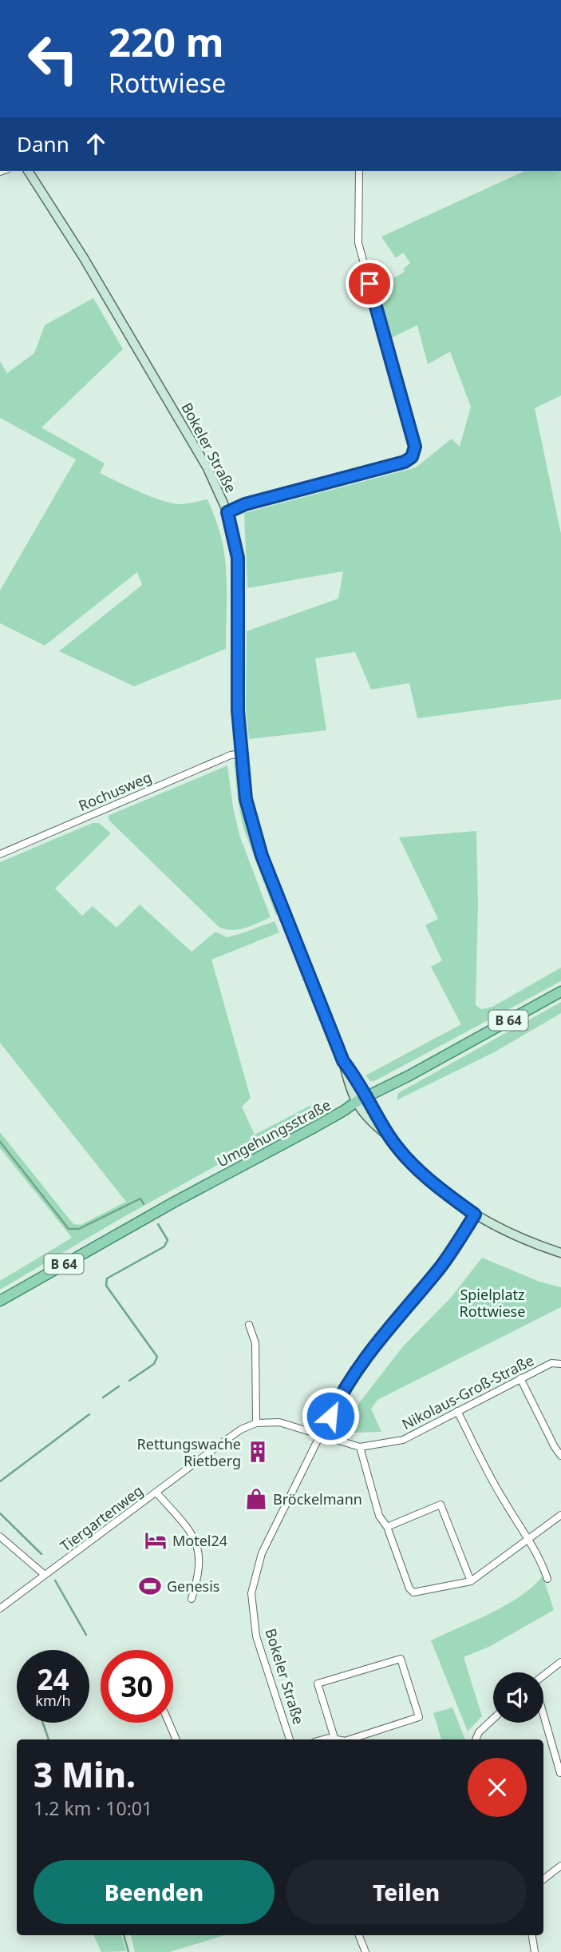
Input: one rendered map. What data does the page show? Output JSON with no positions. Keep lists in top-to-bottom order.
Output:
{
  "streets": {
    "main road": ["Bokeler Straße", "B 64", "Umgehungsstraße"],
    "street": ["Rochusweg", "Nikolaus-Groß-Straße", "Tiergartenweg"]
  },
  "crossings": [
    ["Bokeler Straße", "Rochusweg"],
    ["Bokeler Straße", "Umgehungsstraße"],
    ["Bokeler Straße", "Nikolaus-Groß-Straße"],
    ["Bokeler Straße", "Tiergartenweg"],
    ["Nikolaus-Groß-Straße", "Tiergartenweg"]
  ],
  "parks": ["Spielplatz Rottwiese"],
  "places": {
    "building": ["Rettungswache Rietberg"],
    "shop": ["Bröckelmann"],
    "hotel": ["Motel24"],
    "sports": ["Genesis"]
  },
  "page": {
    "turn": ["220 m", "Rottwiese"],
    "then": "Dann",
    "speed": "24 km/h",
    "limit": "30",
    "heading": ["3 Min.", "1.2 km · 10:01"],
    "buttons": ["Beenden", "Teilen"]
  }
}
